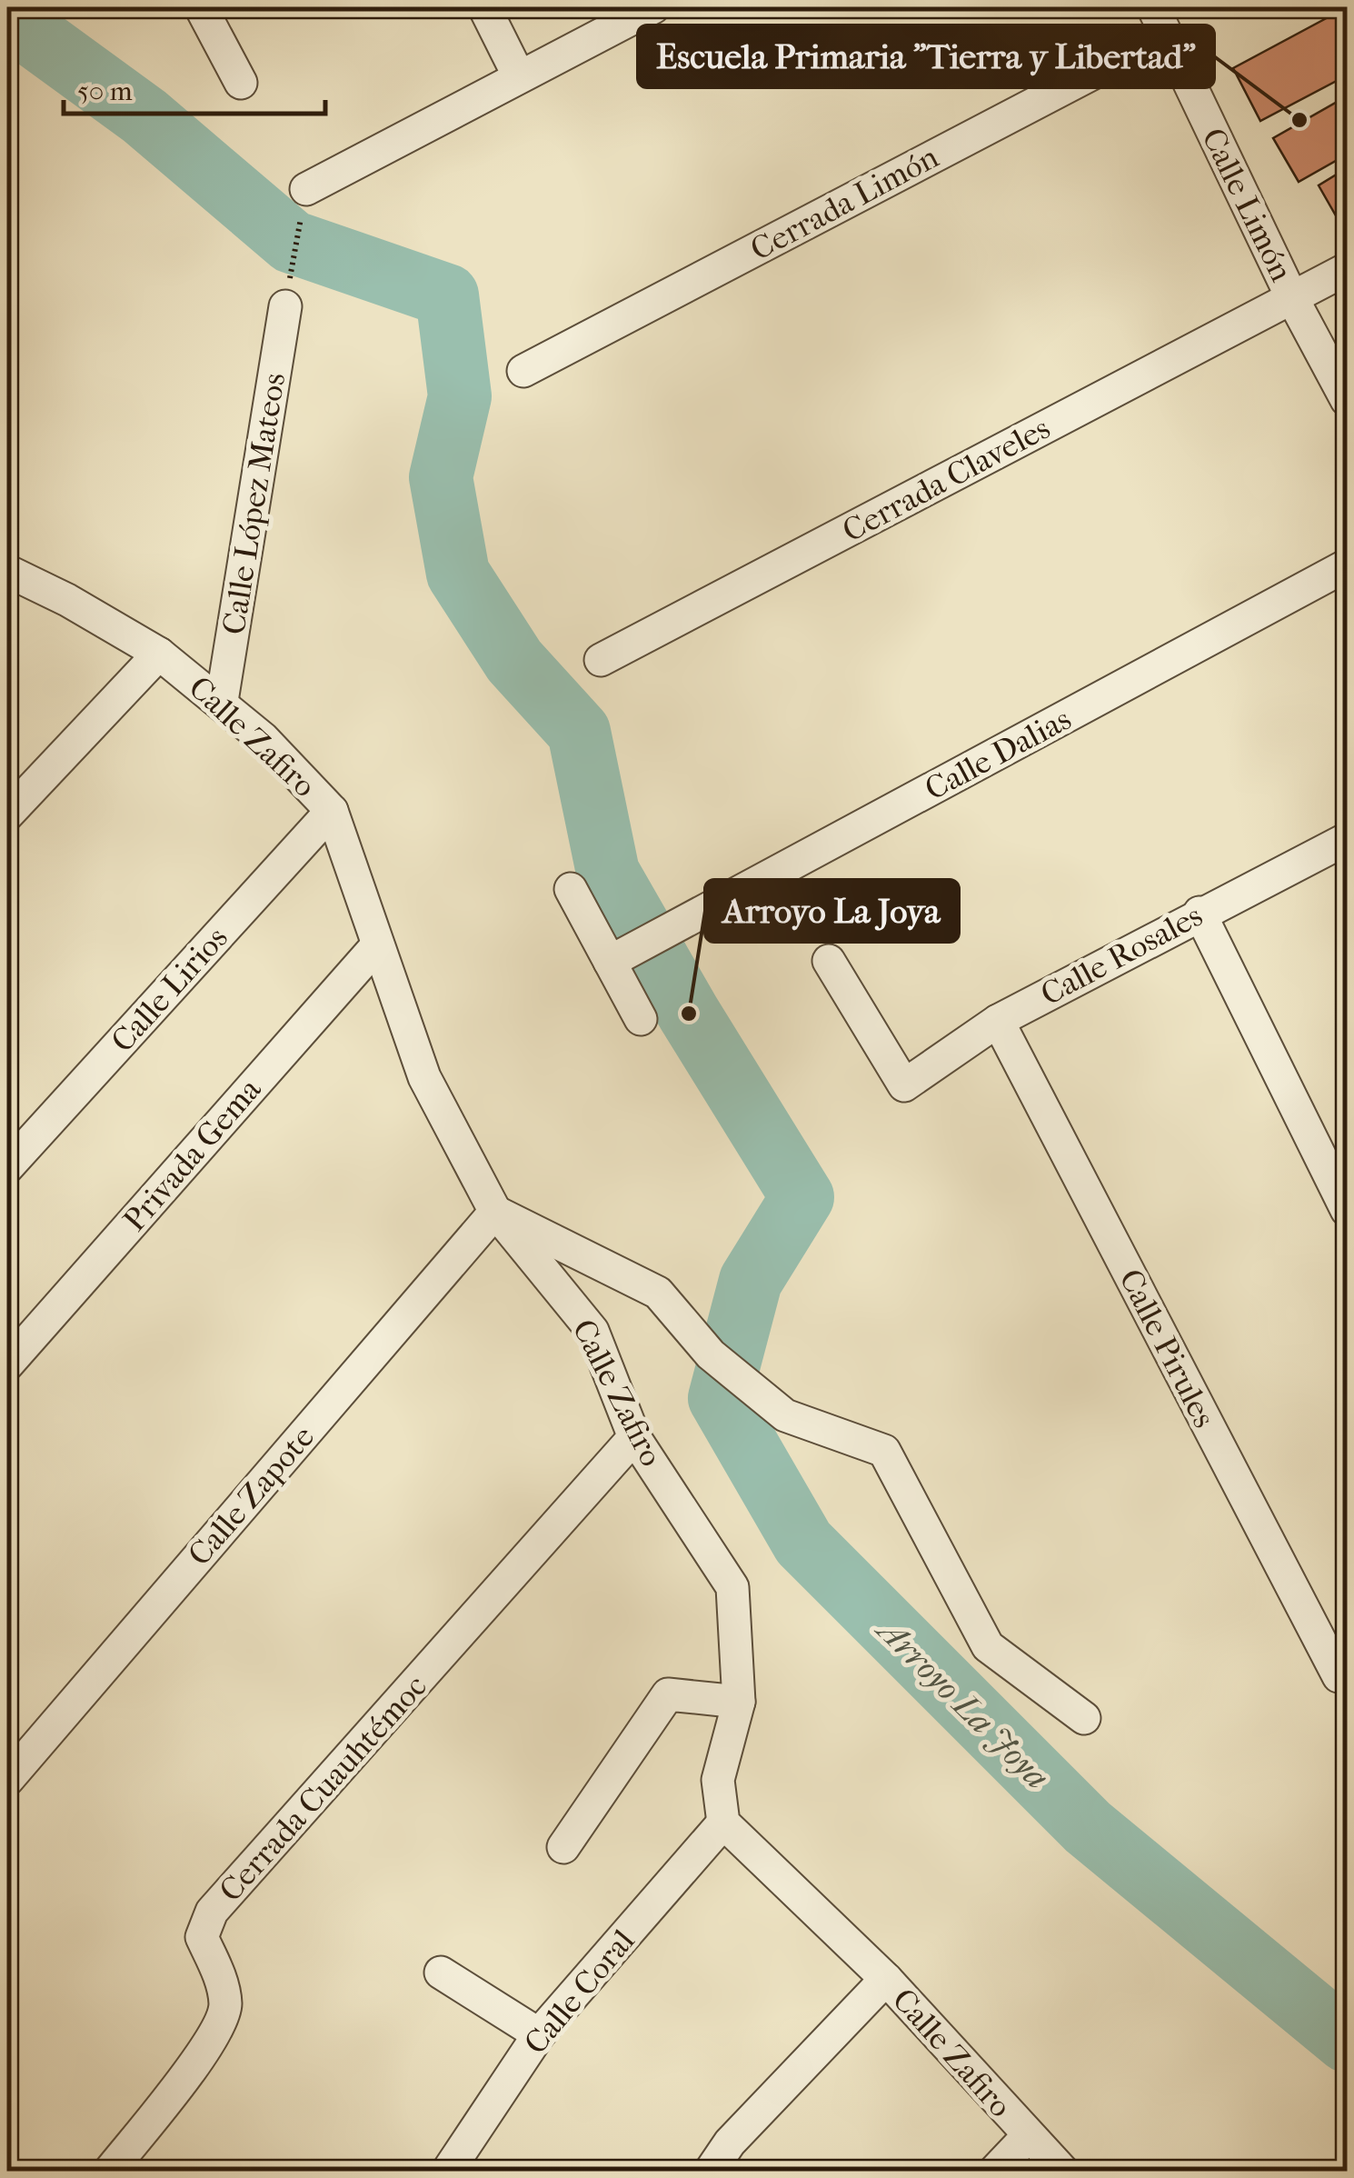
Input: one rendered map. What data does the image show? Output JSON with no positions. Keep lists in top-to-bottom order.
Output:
{
  "streets": {
    "street": [
      "Cerrada Limón",
      "Calle Limón",
      "Cerrada Claveles",
      "Calle López Mateos",
      "Calle Zafiro",
      "Calle Dalias",
      "Calle Rosales",
      "Calle Lirios",
      "Privada Gema",
      "Calle Pirules",
      "Calle Zapote",
      "Cerrada Cuauhtémoc",
      "Calle Coral"
    ]
  },
  "crossings": [
    ["Cerrada Limón", "Calle Limón"],
    ["Calle Limón", "Cerrada Claveles"],
    ["Calle López Mateos", "Calle Zafiro"],
    ["Calle Zafiro", "Calle Lirios"],
    ["Calle Zafiro", "Privada Gema"],
    ["Calle Zafiro", "Calle Zapote"],
    ["Calle Zafiro", "Cerrada Cuauhtémoc"],
    ["Calle Zafiro", "Calle Coral"],
    ["Calle Rosales", "Calle Pirules"]
  ],
  "water": ["Arroyo La Joya"],
  "places": ["Escuela Primaria \"Tierra y Libertad\"", "Arroyo La Joya"],
  "scale_bar": "50 m"
}
